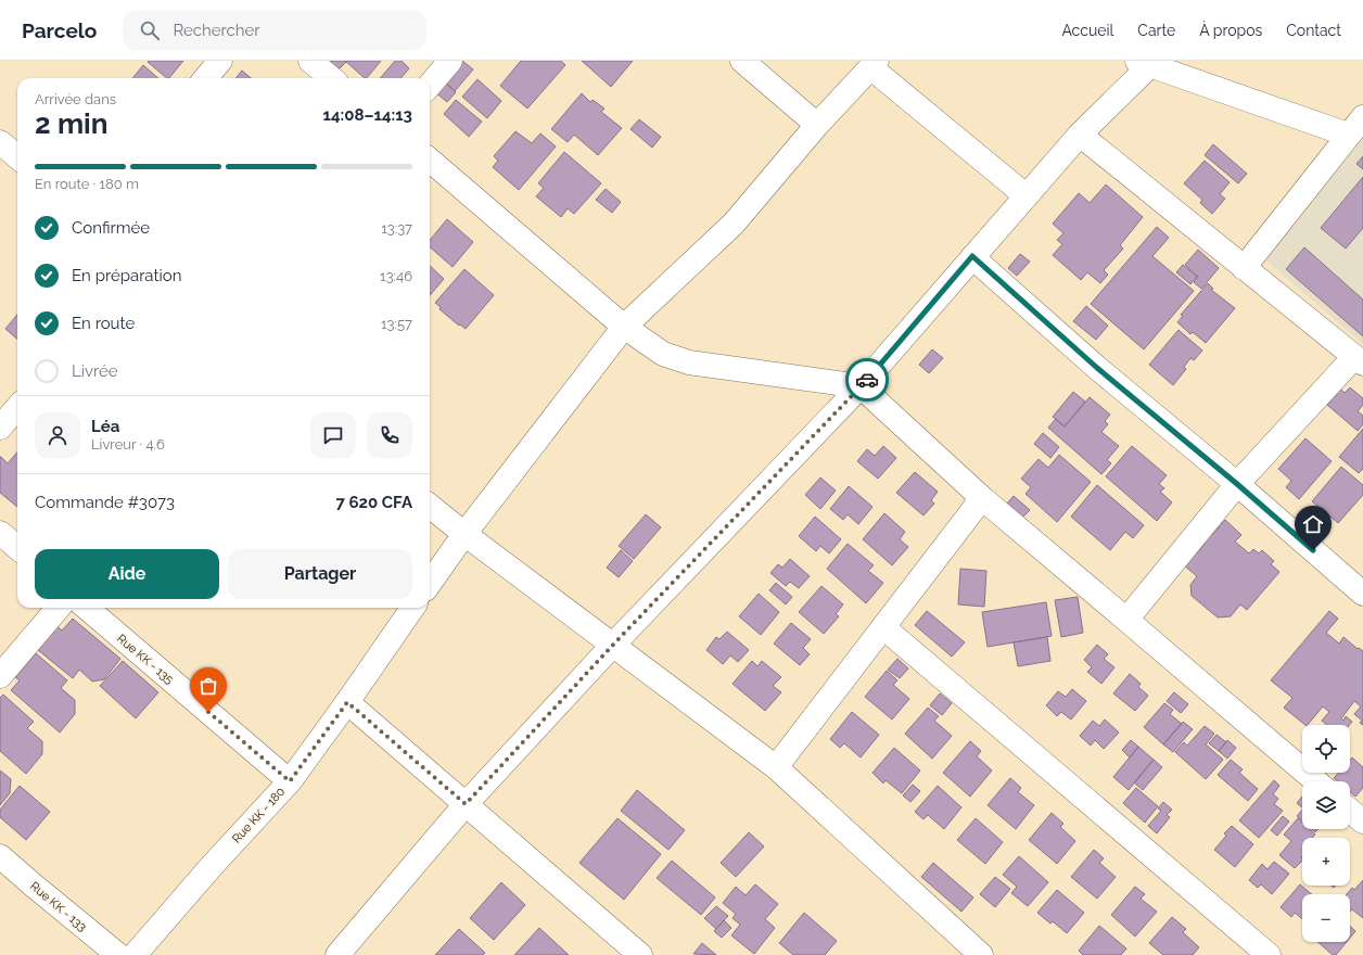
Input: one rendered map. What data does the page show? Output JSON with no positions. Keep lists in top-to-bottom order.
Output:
{
  "streets": {
    "street": ["Rue KK - 135", "Rue KK - 180", "Rue KK - 133"]
  },
  "crossings": [
    ["Rue KK - 135", "Rue KK - 180"]
  ],
  "page": {
    "header": "Parcelo",
    "search": "Rechercher",
    "nav": [
      "Accueil",
      "Carte",
      "À propos",
      "Contact"
    ],
    "heading": ["2 min", "Arrivée dans", "14:08–14:13"],
    "panel": [
      "Léa",
      "Livreur · 4.6",
      "Commande #3073",
      "7 620 CFA"
    ],
    "bar": "En route · 180 m",
    "list": [
      ["Confirmée", "13:37"],
      ["En préparation", "13:46"],
      ["En route", "13:57"],
      "Livrée"
    ],
    "buttons": ["Aide", "Partager"],
    "map_buttons": ["+", "−"]
  }
}
